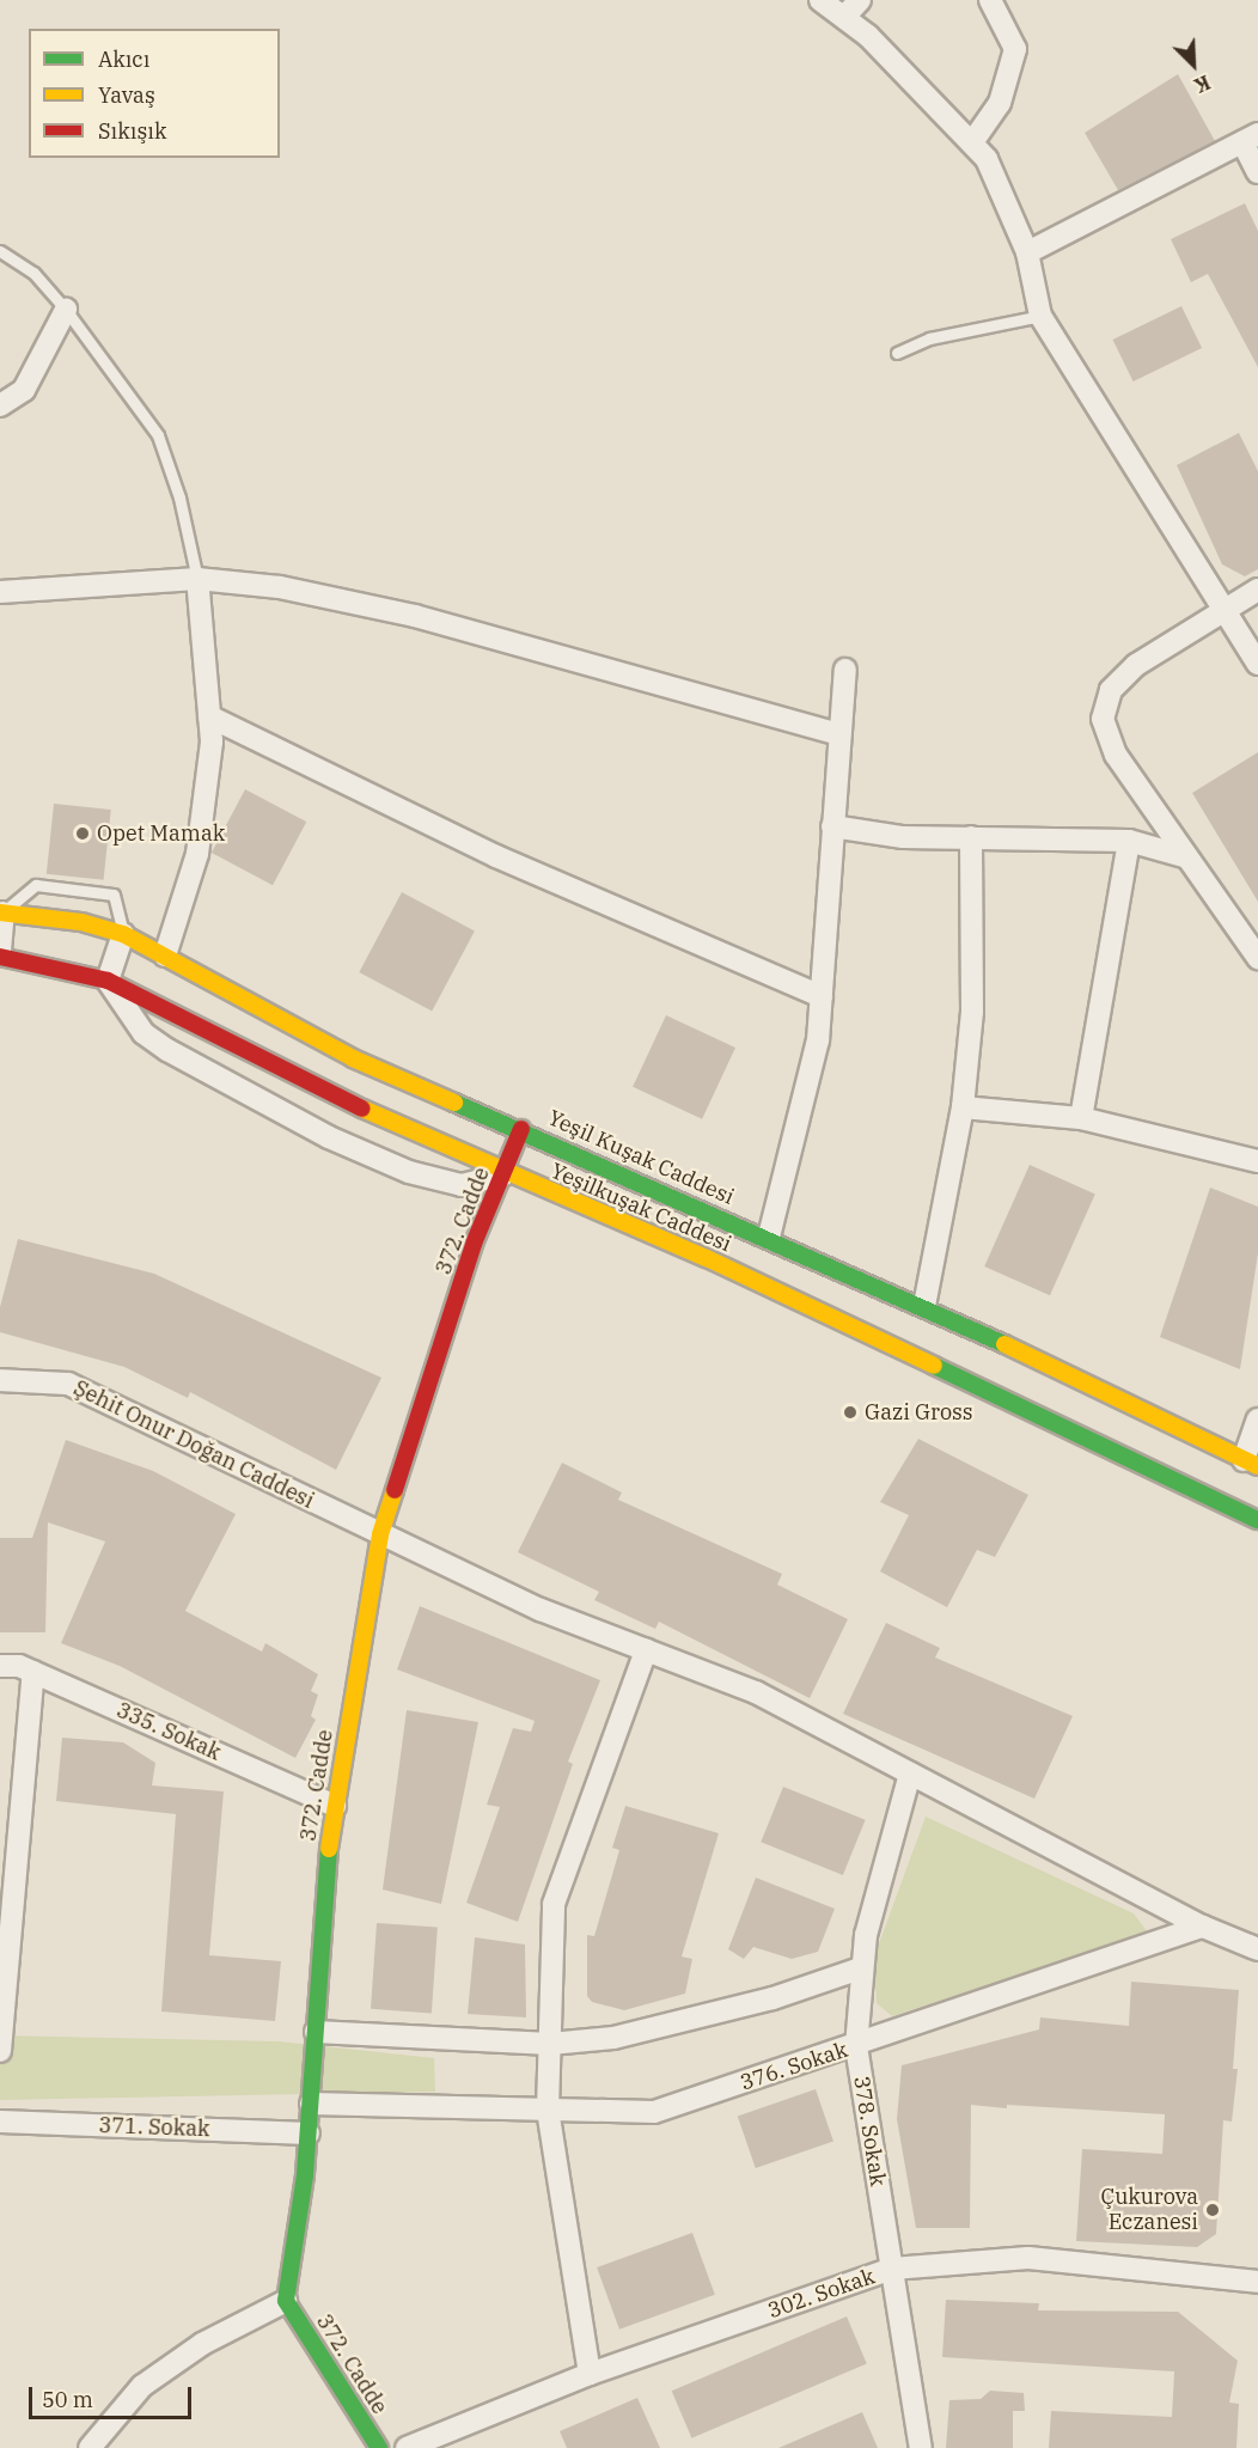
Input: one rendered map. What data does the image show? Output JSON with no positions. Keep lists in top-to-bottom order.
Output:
{
  "streets": {
    "main road": ["Yeşil Kuşak Caddesi", "Yeşilkuşak Caddesi", "372. Cadde"],
    "street": [
      "Şehit Onur Doğan Caddesi",
      "335. Sokak",
      "376. Sokak",
      "371. Sokak",
      "378. Sokak",
      "302. Sokak"
    ]
  },
  "crossings": [
    ["Yeşil Kuşak Caddesi", "372. Cadde"],
    ["Yeşilkuşak Caddesi", "372. Cadde"],
    ["372. Cadde", "Şehit Onur Doğan Caddesi"],
    ["372. Cadde", "335. Sokak"],
    ["372. Cadde", "376. Sokak"],
    ["372. Cadde", "371. Sokak"],
    ["Şehit Onur Doğan Caddesi", "376. Sokak"],
    ["Şehit Onur Doğan Caddesi", "378. Sokak"],
    ["376. Sokak", "378. Sokak"],
    ["378. Sokak", "302. Sokak"]
  ],
  "places": ["Opet Mamak", "Gazi Gross", "Çukurova Eczanesi"],
  "legend": ["Akıcı", "Yavaş", "Sıkışık"],
  "scale_bar": "50 m",
  "north": "bottom right"
}
